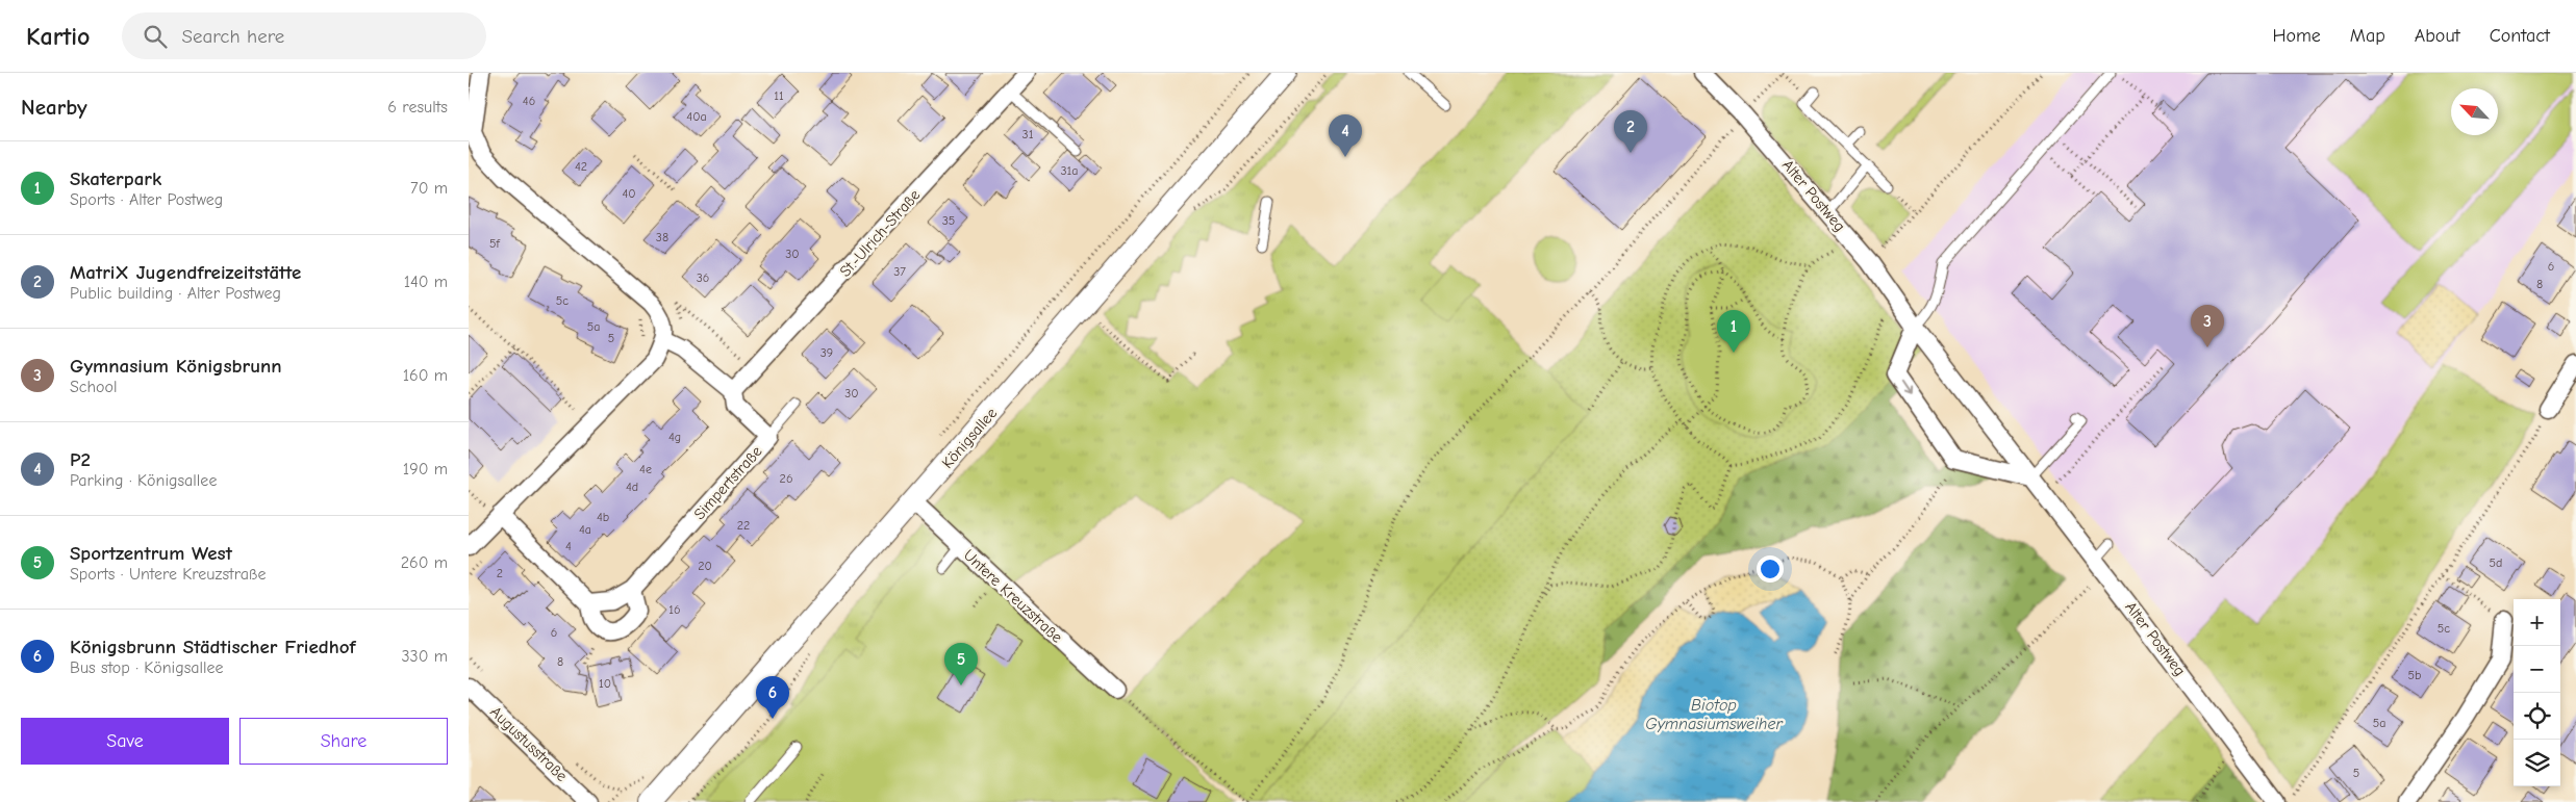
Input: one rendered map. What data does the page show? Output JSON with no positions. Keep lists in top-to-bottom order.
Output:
{
  "streets": {
    "street": [
      "Alter Postweg",
      "St.-Ulrich-Straße",
      "Königsallee",
      "Simpertstraße",
      "Untere Kreuzstraße",
      "Augustusstraße"
    ]
  },
  "crossings": [
    ["St.-Ulrich-Straße", "Simpertstraße"],
    ["Königsallee", "Untere Kreuzstraße"]
  ],
  "water": ["Biotop Gymnasiumsweiher"],
  "house_numbers": [
    "11",
    "46",
    "40a",
    "31",
    "42",
    "31a",
    "40",
    "35",
    "38",
    "5f",
    "30",
    "6",
    "37",
    "36",
    "8",
    "5c",
    "5a",
    "5",
    "39",
    "30",
    "4g",
    "4e",
    "26",
    "4d",
    "4b",
    "22",
    "4a",
    "4",
    "5d",
    "20",
    "2",
    "16",
    "5c",
    "6",
    "8",
    "5b",
    "10",
    "5a",
    "5"
  ],
  "north": "top left",
  "page": {
    "header": "Kartio",
    "search": "Search here",
    "nav": [
      "Home",
      "Map",
      "About",
      "Contact"
    ],
    "heading": ["Nearby", "6 results"],
    "pins": [
      "2",
      "4",
      "3",
      "1",
      "5",
      "6"
    ],
    "list": [
      {
        "mark": "1",
        "name": "Skaterpark",
        "note": "Sports · Alter Postweg",
        "value": "70 m"
      },
      {
        "mark": "2",
        "name": "MatriX Jugendfreizeitstätte",
        "note": "Public building · Alter Postweg",
        "value": "140 m"
      },
      {
        "mark": "3",
        "name": "Gymnasium Königsbrunn",
        "note": "School",
        "value": "160 m"
      },
      {
        "mark": "4",
        "name": "P2",
        "note": "Parking · Königsallee",
        "value": "190 m"
      },
      {
        "mark": "5",
        "name": "Sportzentrum West",
        "note": "Sports · Untere Kreuzstraße",
        "value": "260 m"
      },
      {
        "mark": "6",
        "name": "Königsbrunn Städtischer Friedhof",
        "note": "Bus stop · Königsallee",
        "value": "330 m"
      }
    ],
    "map_buttons": ["+", "−"],
    "buttons": ["Save", "Share"]
  }
}
